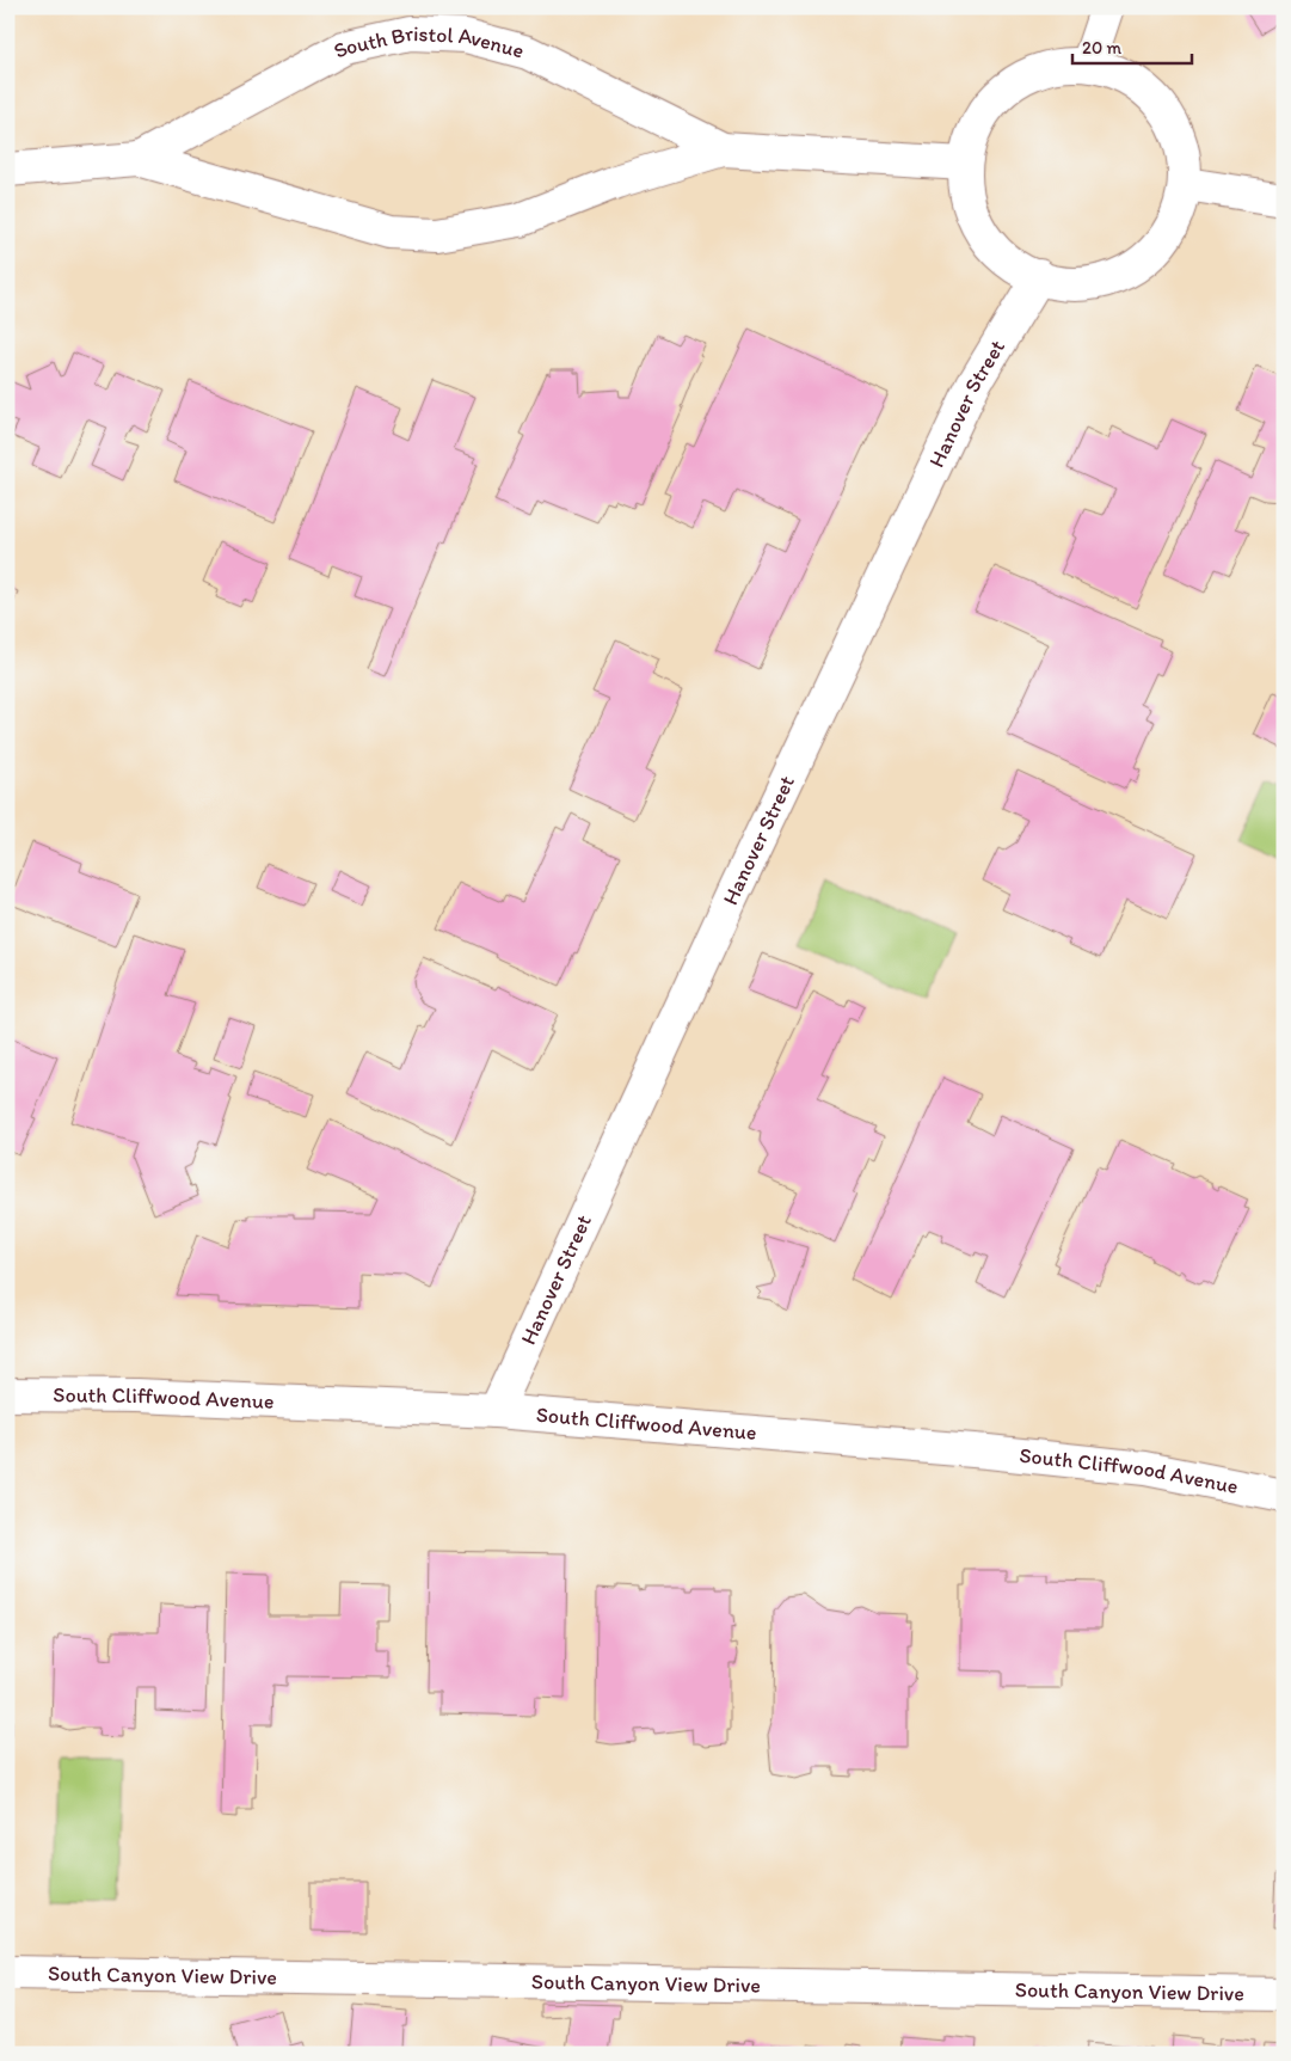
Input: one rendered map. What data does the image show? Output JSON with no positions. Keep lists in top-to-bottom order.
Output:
{
  "streets": {
    "street": [
      "South Bristol Avenue",
      "Hanover Street",
      "South Cliffwood Avenue",
      "South Canyon View Drive"
    ]
  },
  "crossings": [
    ["Hanover Street", "South Cliffwood Avenue"]
  ],
  "scale_bar": "20 m"
}
